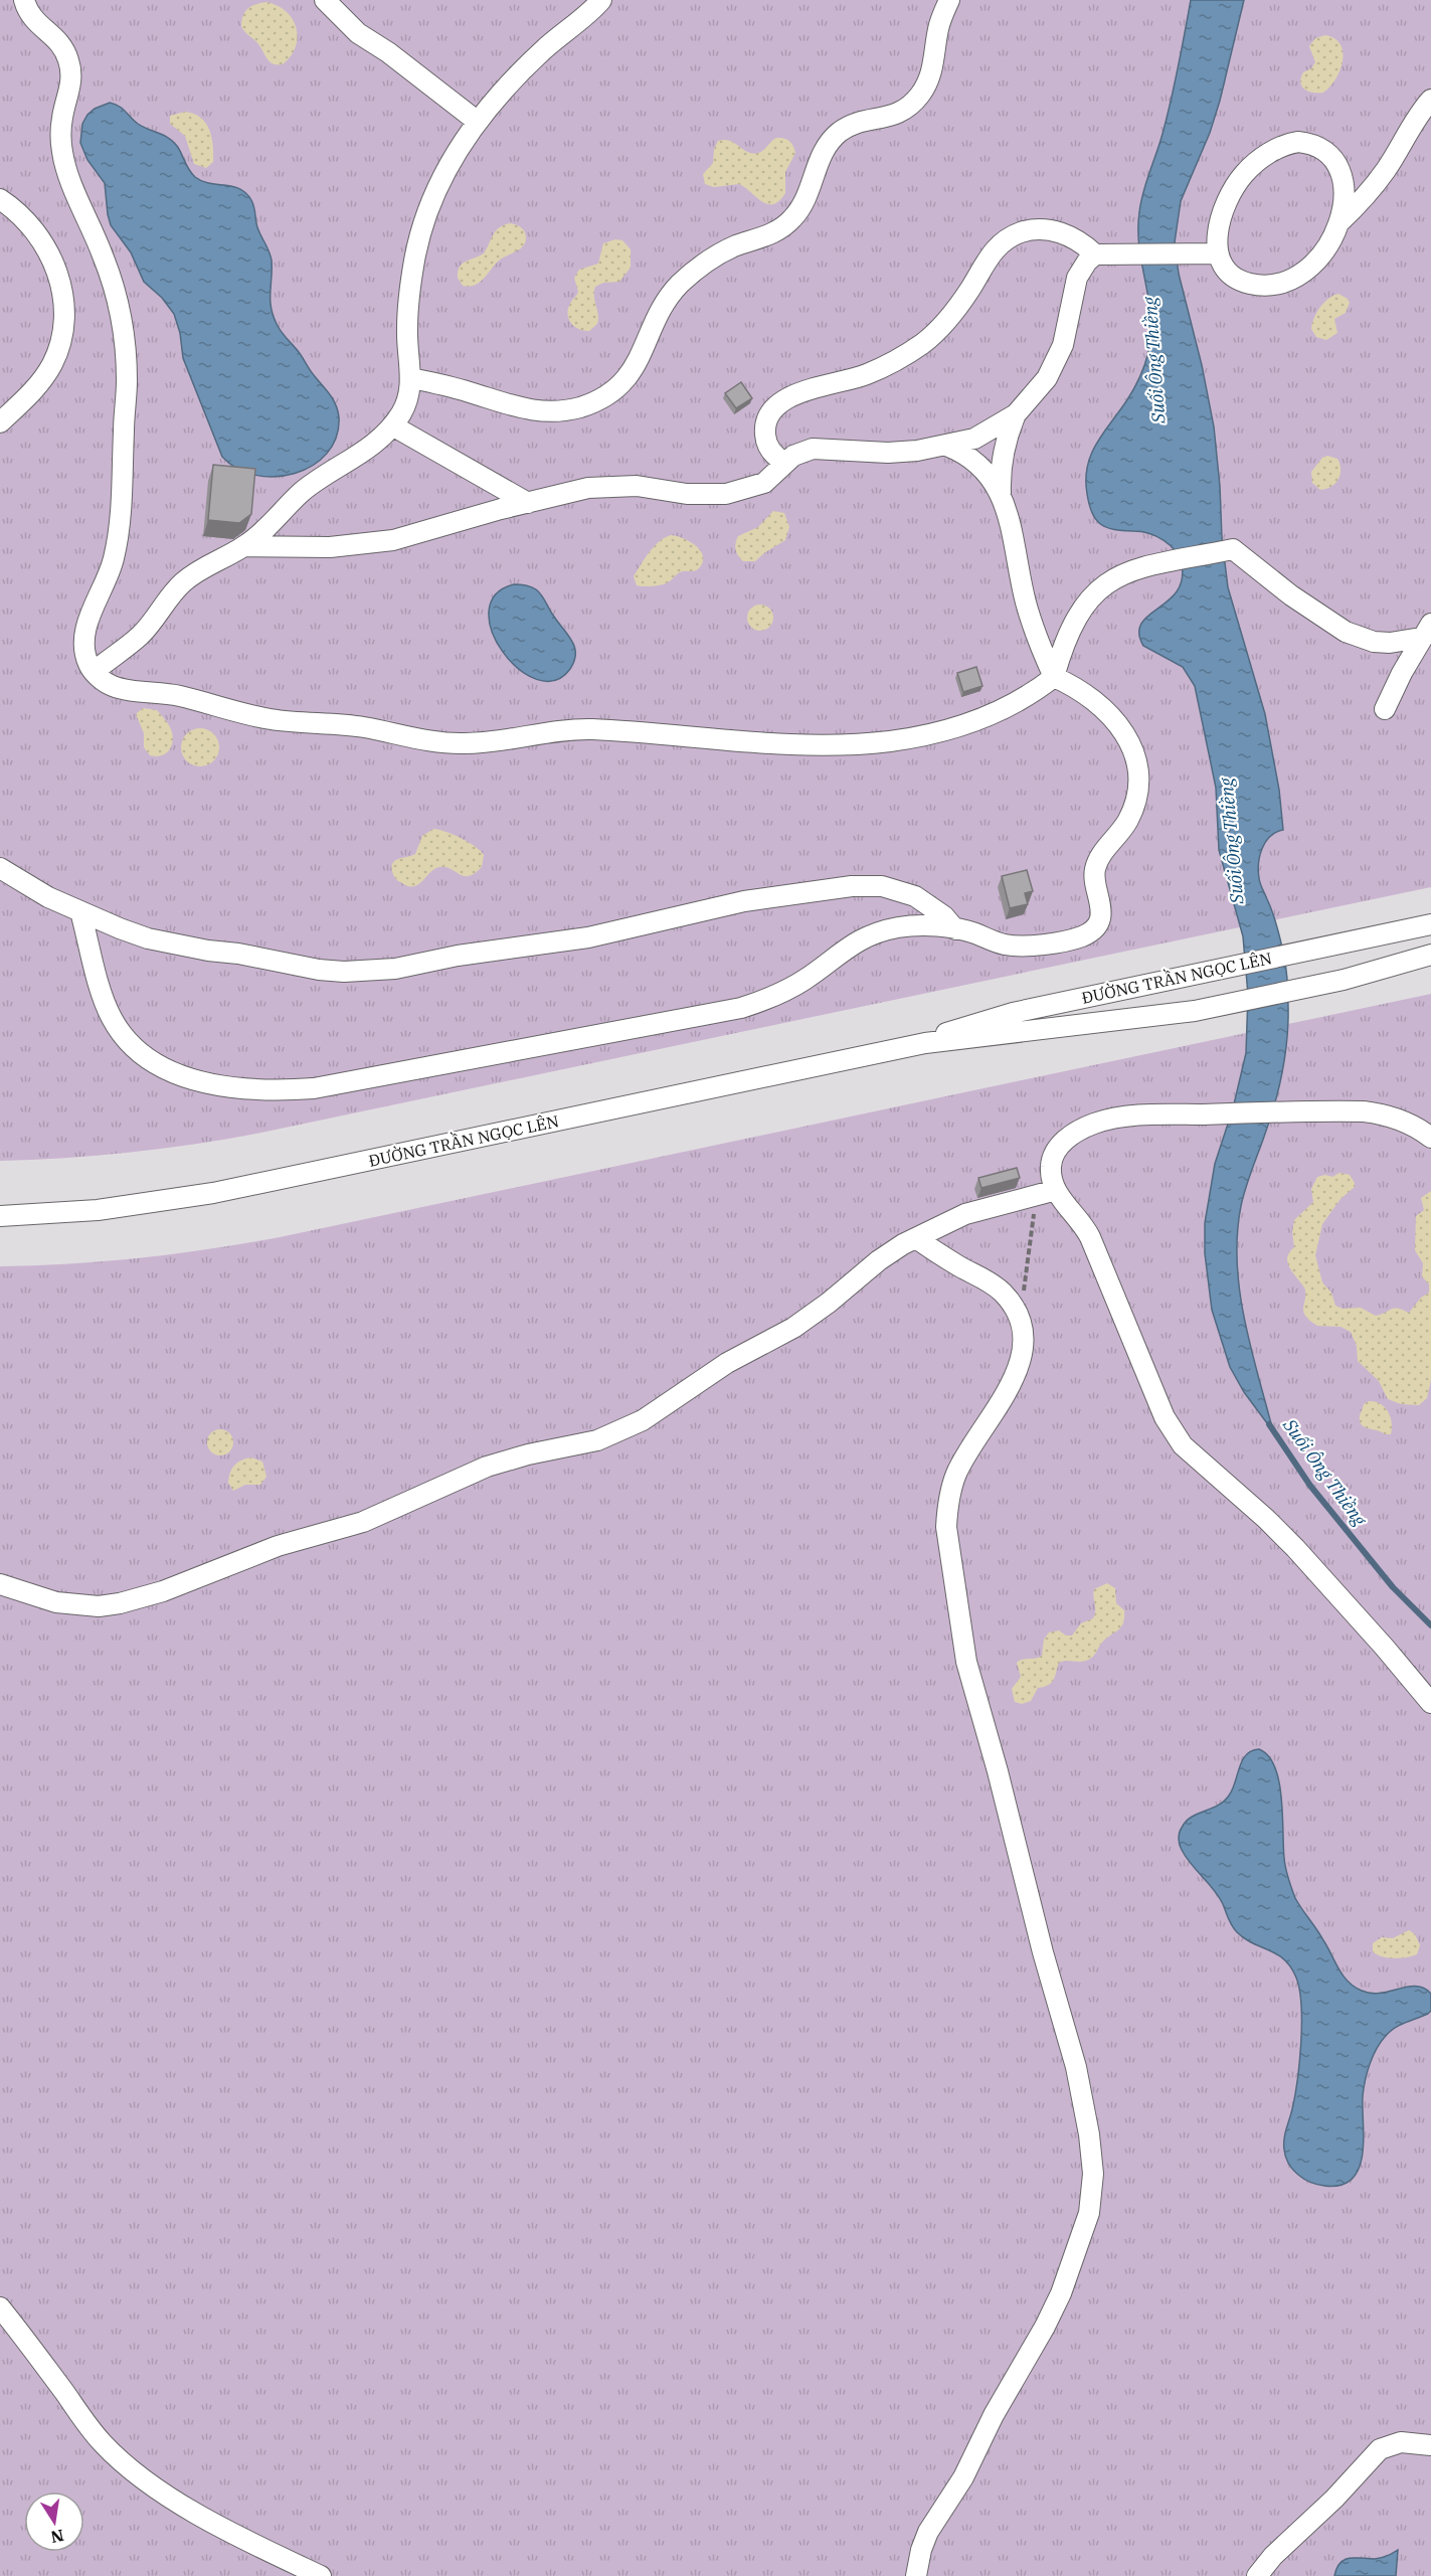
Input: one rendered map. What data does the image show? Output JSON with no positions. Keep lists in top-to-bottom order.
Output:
{
  "streets": {
    "street": ["ĐƯỜNG TRẦN NGỌC LÊN"]
  },
  "water": ["Suối Ông Thiềng"],
  "north": "bottom"
}
